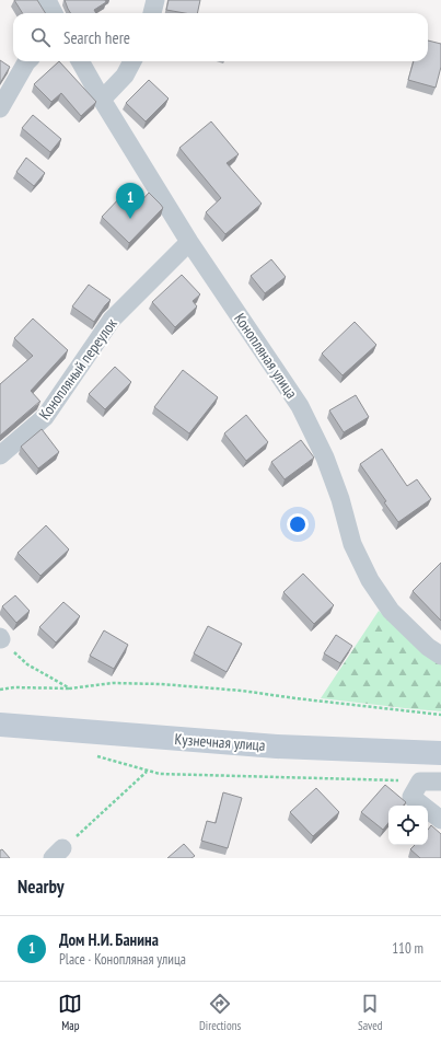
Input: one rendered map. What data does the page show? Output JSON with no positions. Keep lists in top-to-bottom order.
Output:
{
  "streets": {
    "main road": ["Кузнечная улица"],
    "street": ["Конопляная улица", "Конопляный переулок"]
  },
  "crossings": [
    ["Конопляная улица", "Конопляный переулок"]
  ],
  "page": {
    "search": "Search here",
    "pins": "1",
    "heading": "Nearby",
    "list": [
      {
        "mark": "1",
        "name": "Дом Н.И. Банина",
        "note": "Place · Конопляная улица",
        "value": "110 m"
      }
    ],
    "nav": ["Map", "Directions", "Saved"]
  }
}
